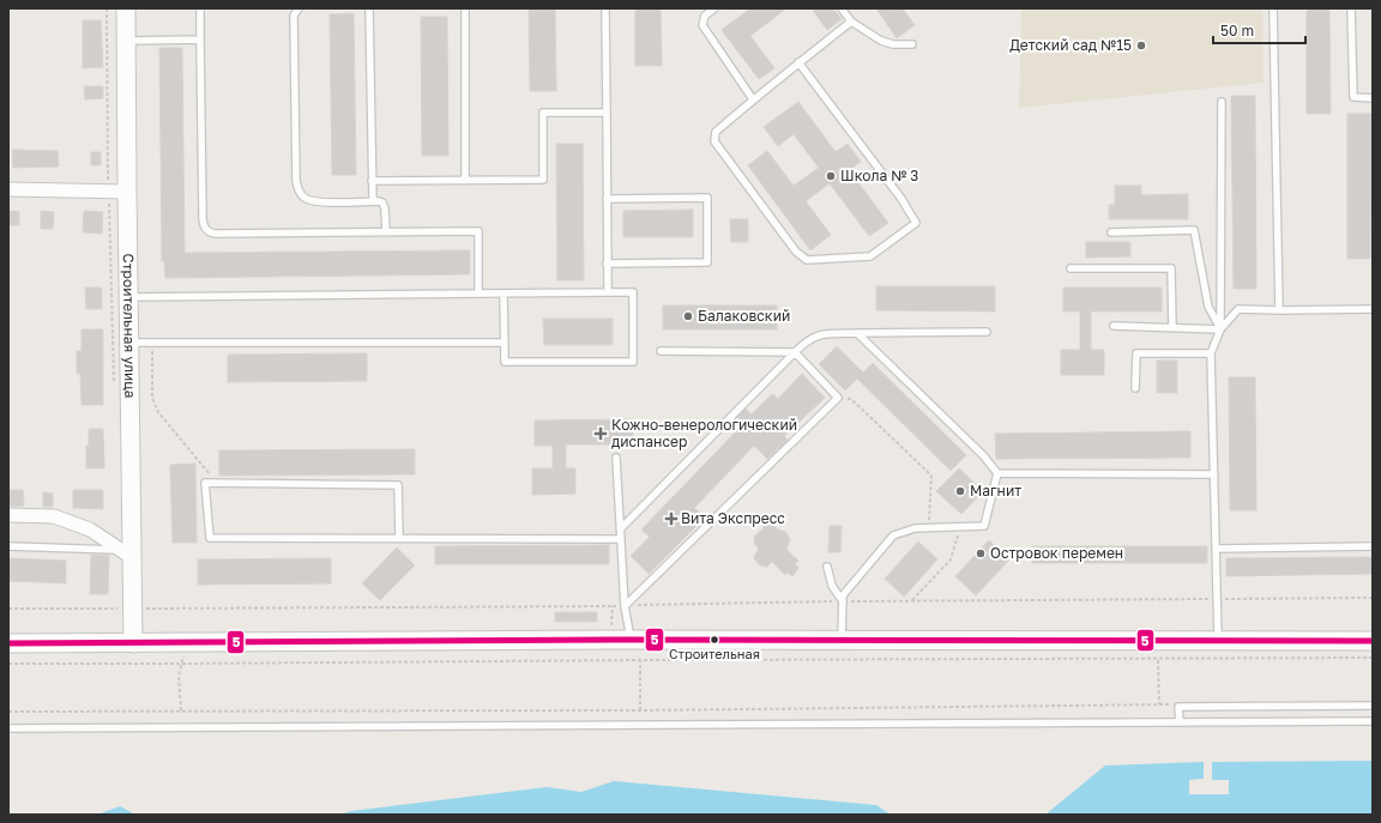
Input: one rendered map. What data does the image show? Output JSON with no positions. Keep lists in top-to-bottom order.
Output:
{
  "streets": {
    "main road": ["Строительная улица"]
  },
  "places": {
    "other": [
      "Детский сад №15",
      "Школа № 3",
      "Балаковский",
      "Магнит",
      "Островок перемен",
      "Строительная"
    ],
    "health": ["Кожно-венерологический диспансер", "Вита Экспресс"]
  },
  "lines": ["transit line 5"],
  "scale_bar": "50 m"
}
